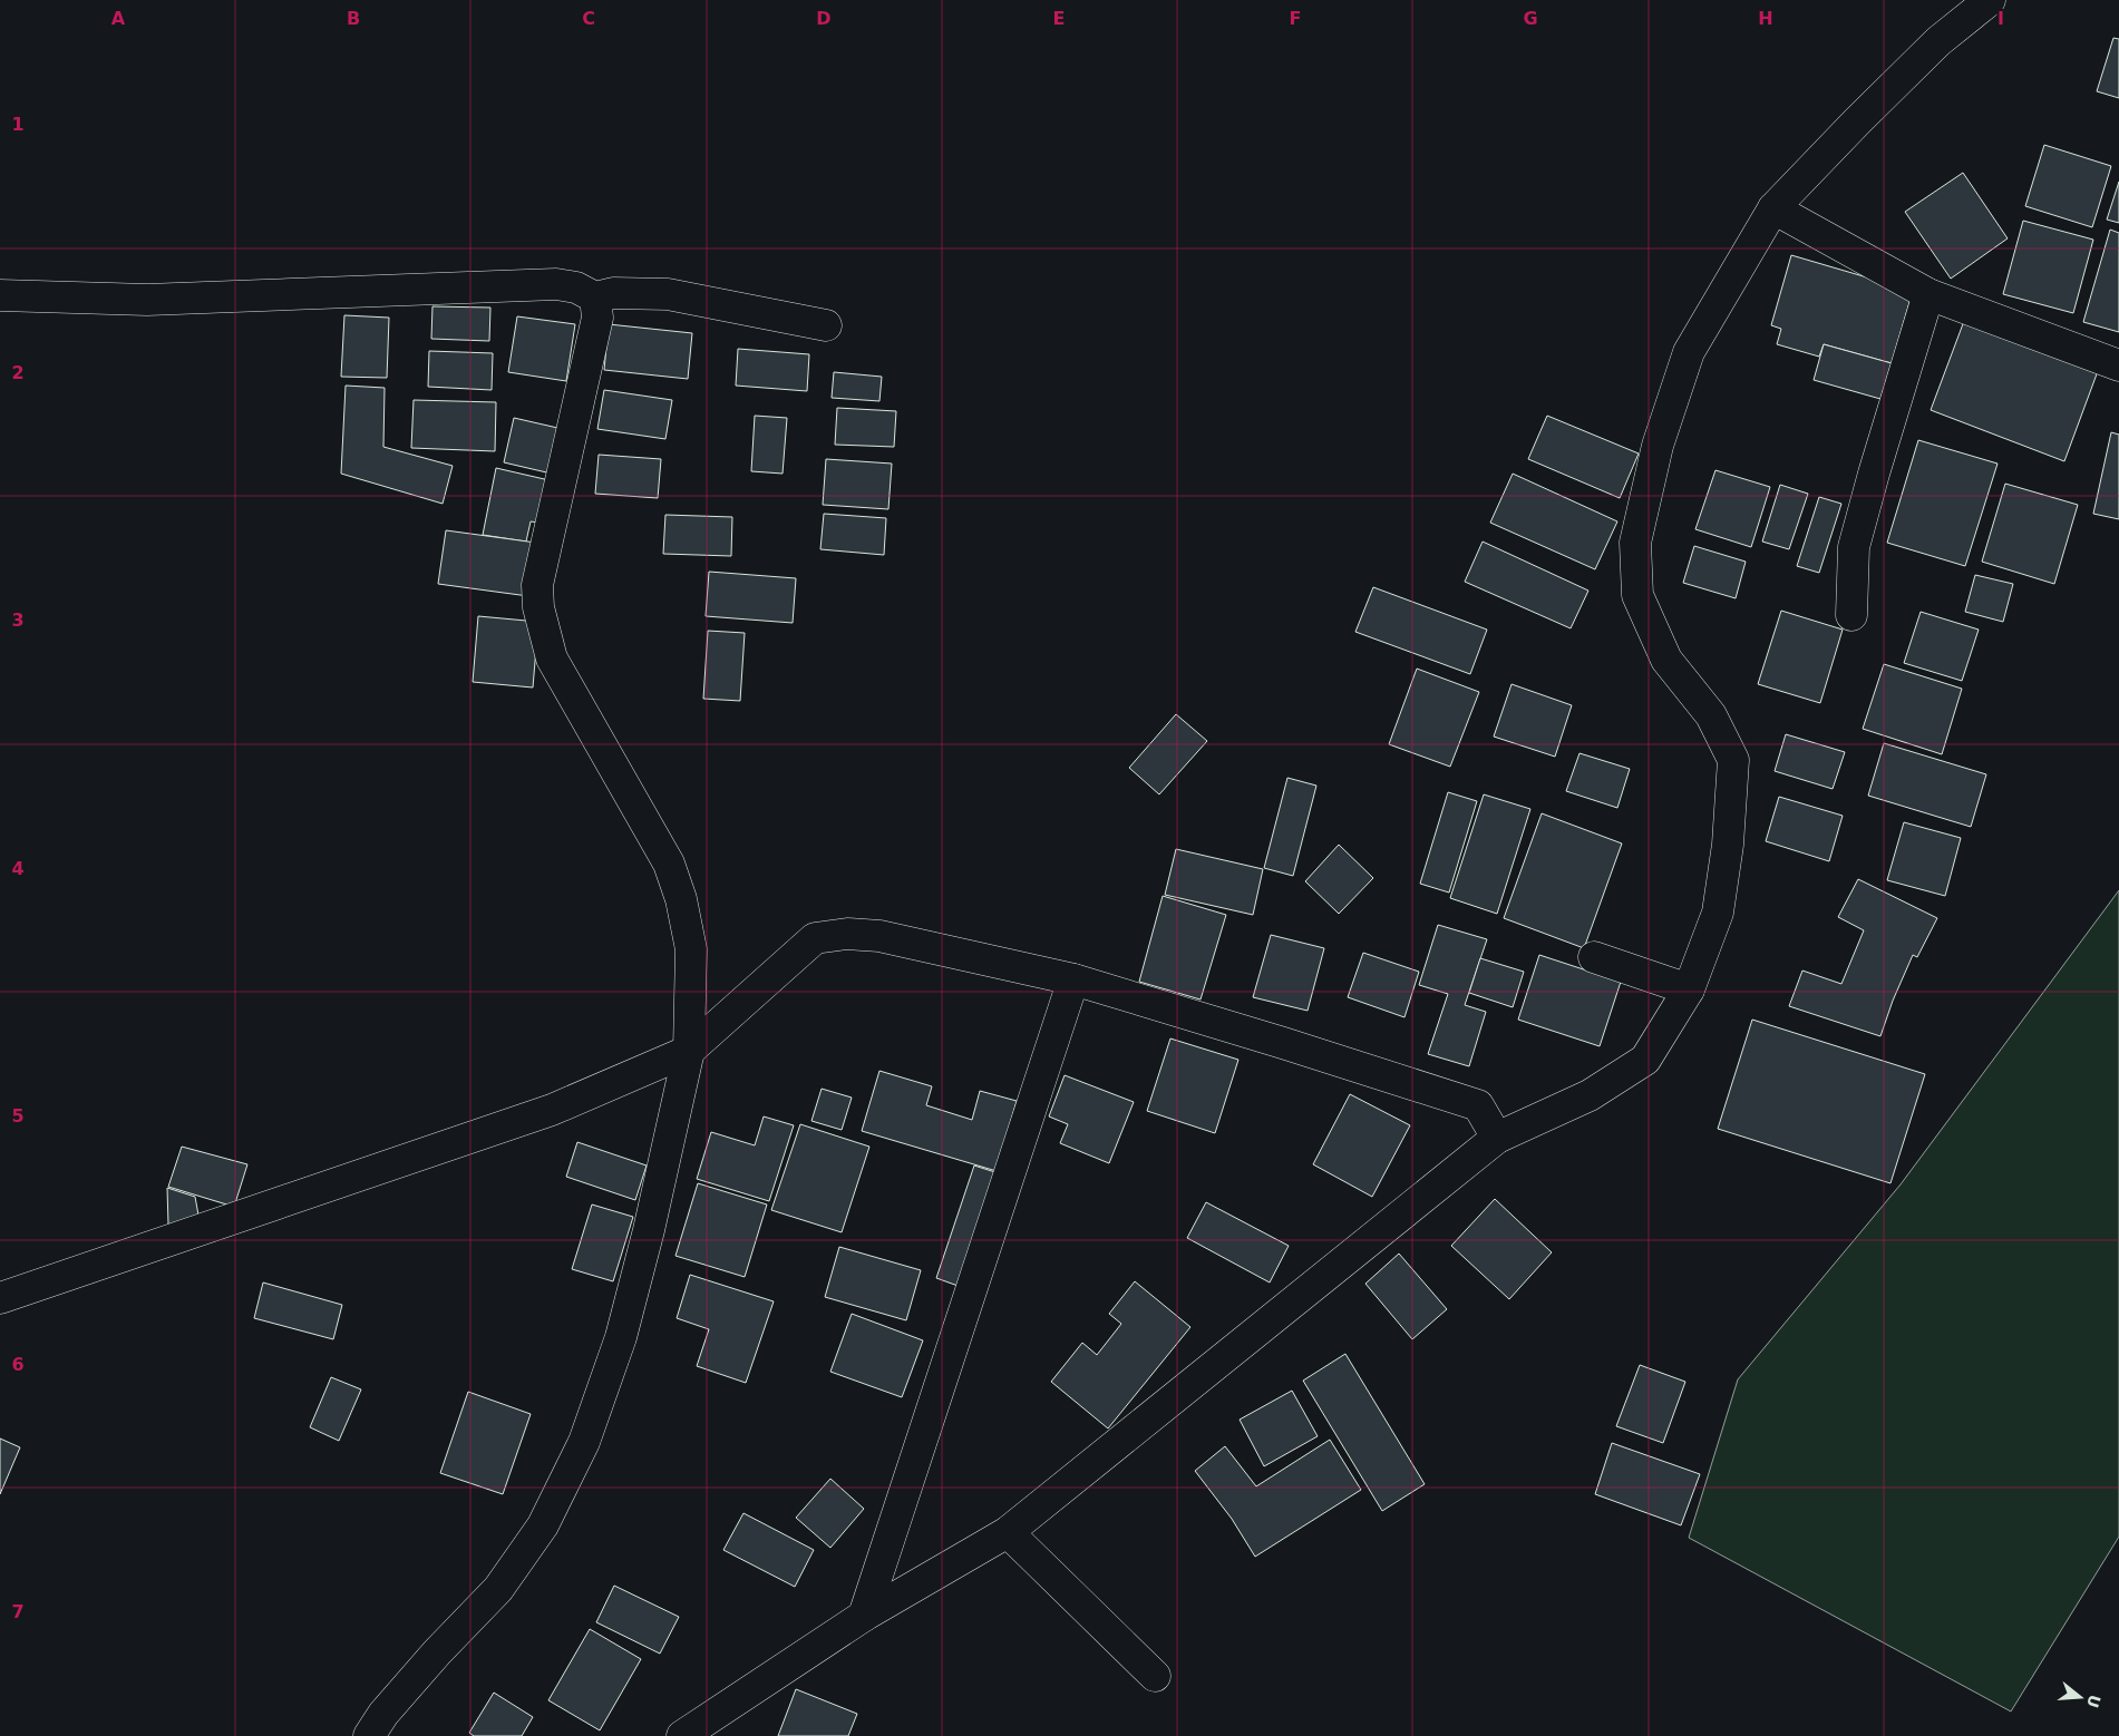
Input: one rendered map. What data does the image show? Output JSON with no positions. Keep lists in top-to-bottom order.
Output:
{
  "north": "right",
  "grid": {
    "columns": [
      "A",
      "B",
      "C",
      "D",
      "E",
      "F",
      "G",
      "H",
      "I"
    ],
    "rows": [
      "1",
      "2",
      "3",
      "4",
      "5",
      "6",
      "7"
    ]
  }
}
